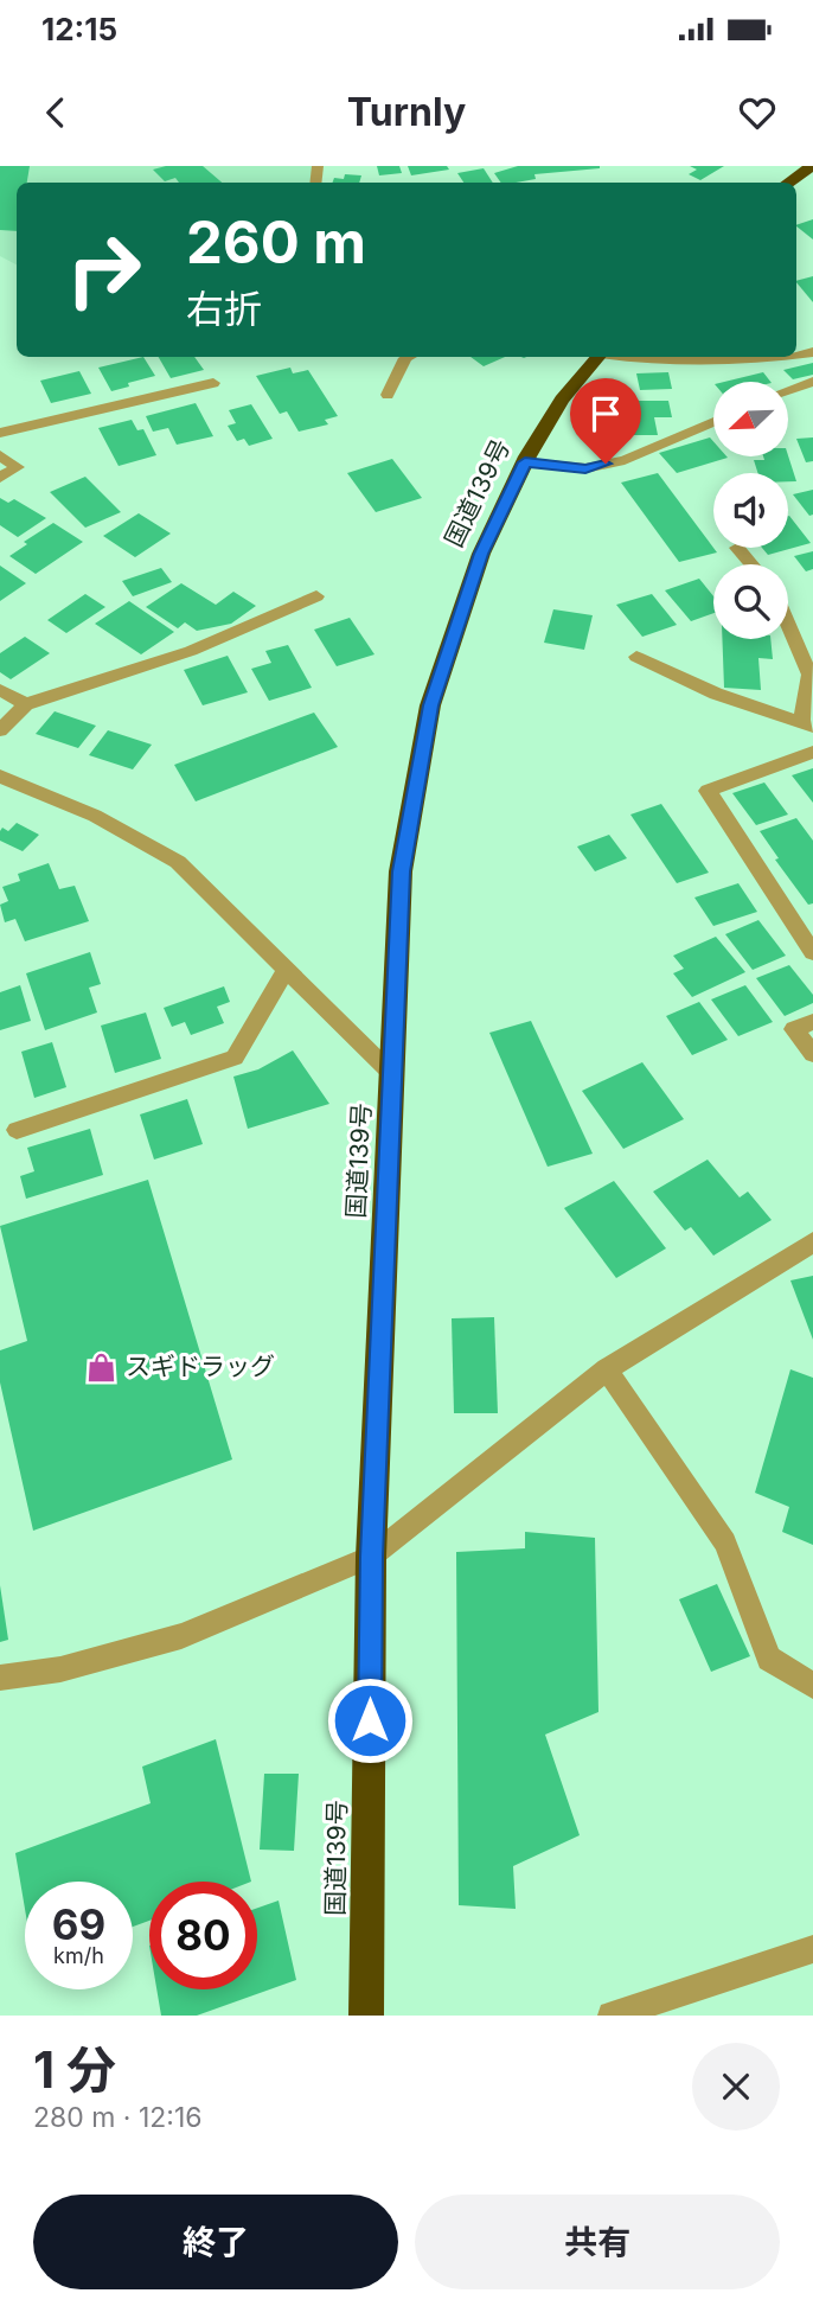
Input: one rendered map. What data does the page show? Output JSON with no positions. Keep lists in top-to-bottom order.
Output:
{
  "streets": {
    "highway": ["国道139号"]
  },
  "places": {
    "shop": ["スギドラッグ"]
  },
  "north": "bottom left",
  "page": {
    "status": "12:15",
    "header": "Turnly",
    "turn": ["260 m", "右折"],
    "speed": "69 km/h",
    "limit": "80",
    "heading": ["1 分", "280 m · 12:16"],
    "buttons": ["終了", "共有"]
  }
}
